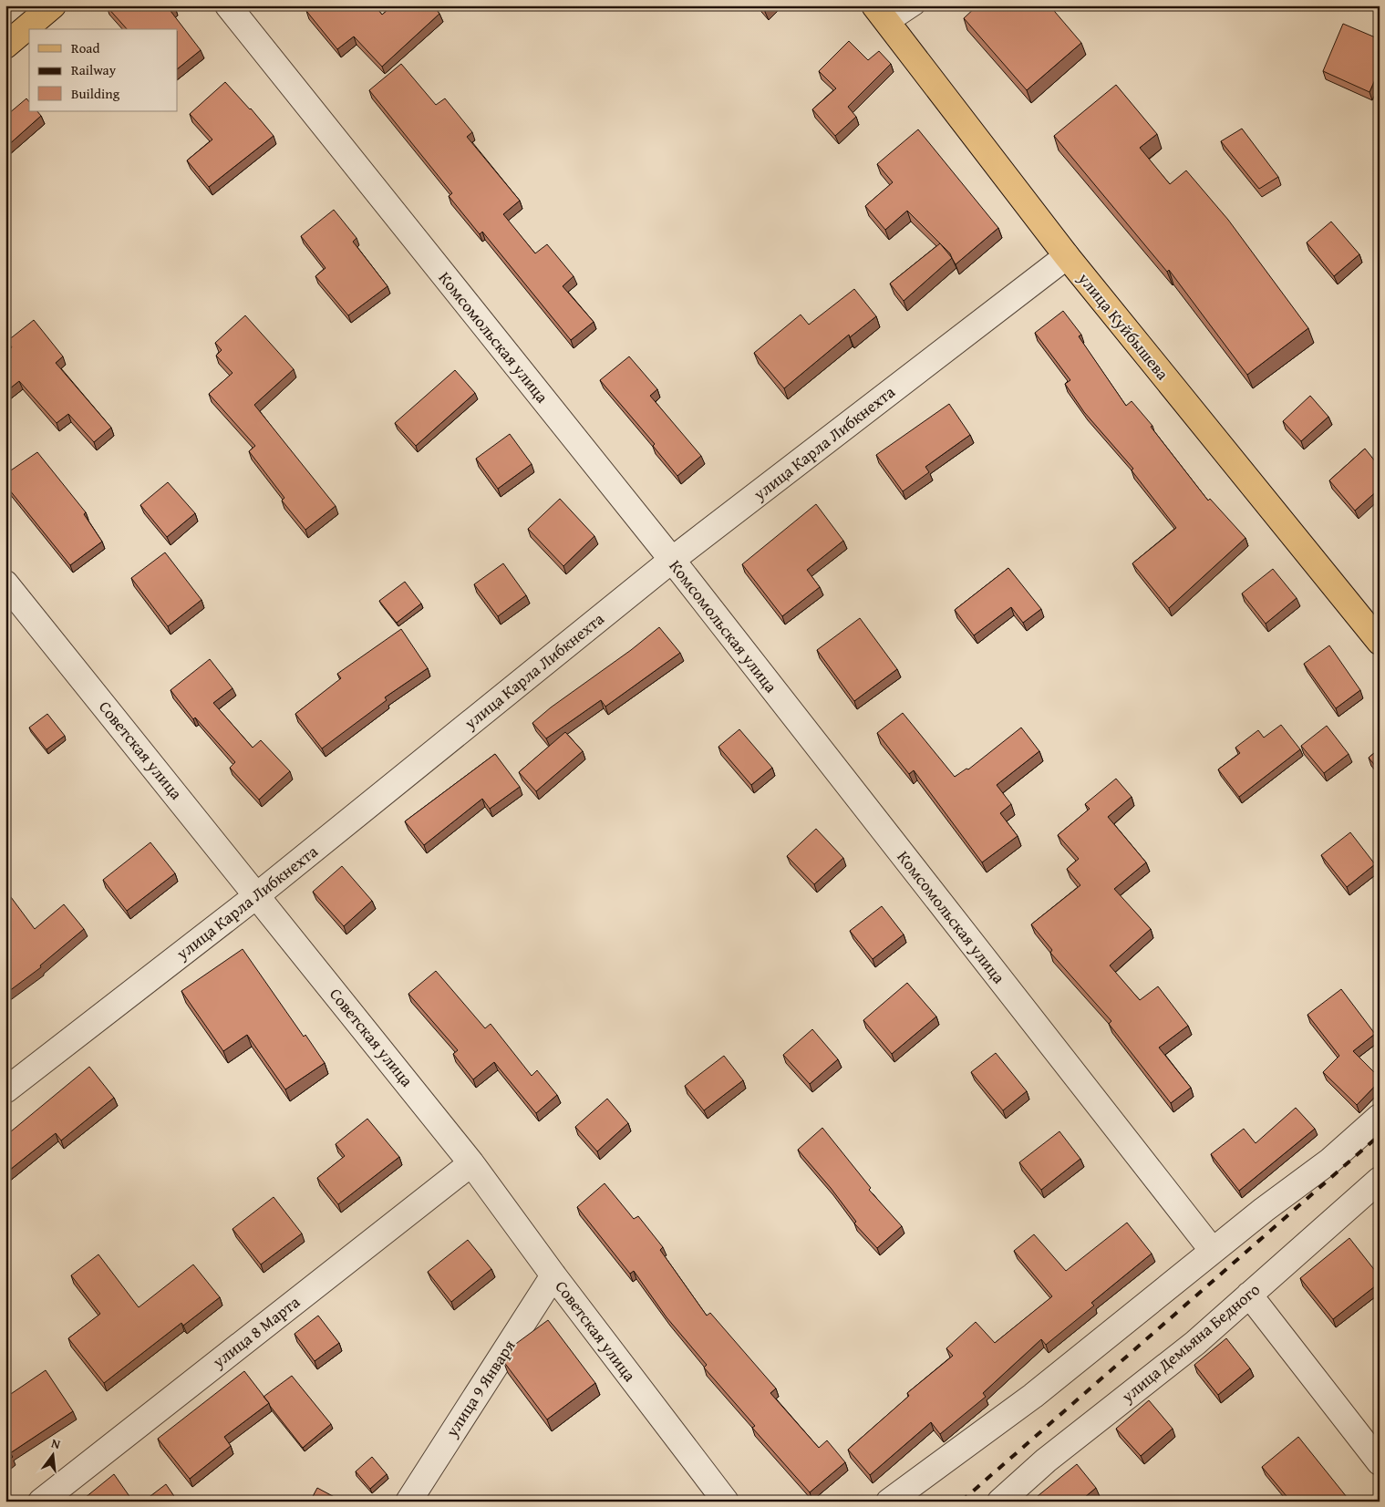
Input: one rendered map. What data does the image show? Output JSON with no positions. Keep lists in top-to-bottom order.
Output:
{
  "streets": {
    "main road": ["улица Куйбышева"],
    "street": [
      "Комсомольская улица",
      "улица Карла Либкнехта",
      "Советская улица",
      "улица 8 Марта",
      "улица Демьяна Бедного",
      "улица 9 Января"
    ]
  },
  "crossings": [
    ["улица Куйбышева", "улица Карла Либкнехта"],
    ["Комсомольская улица", "улица Карла Либкнехта"],
    ["улица Карла Либкнехта", "Советская улица"],
    ["Советская улица", "улица 8 Марта"],
    ["Советская улица", "улица 9 Января"]
  ],
  "legend": ["Road", "Railway", "Building"],
  "north": "top"
}
